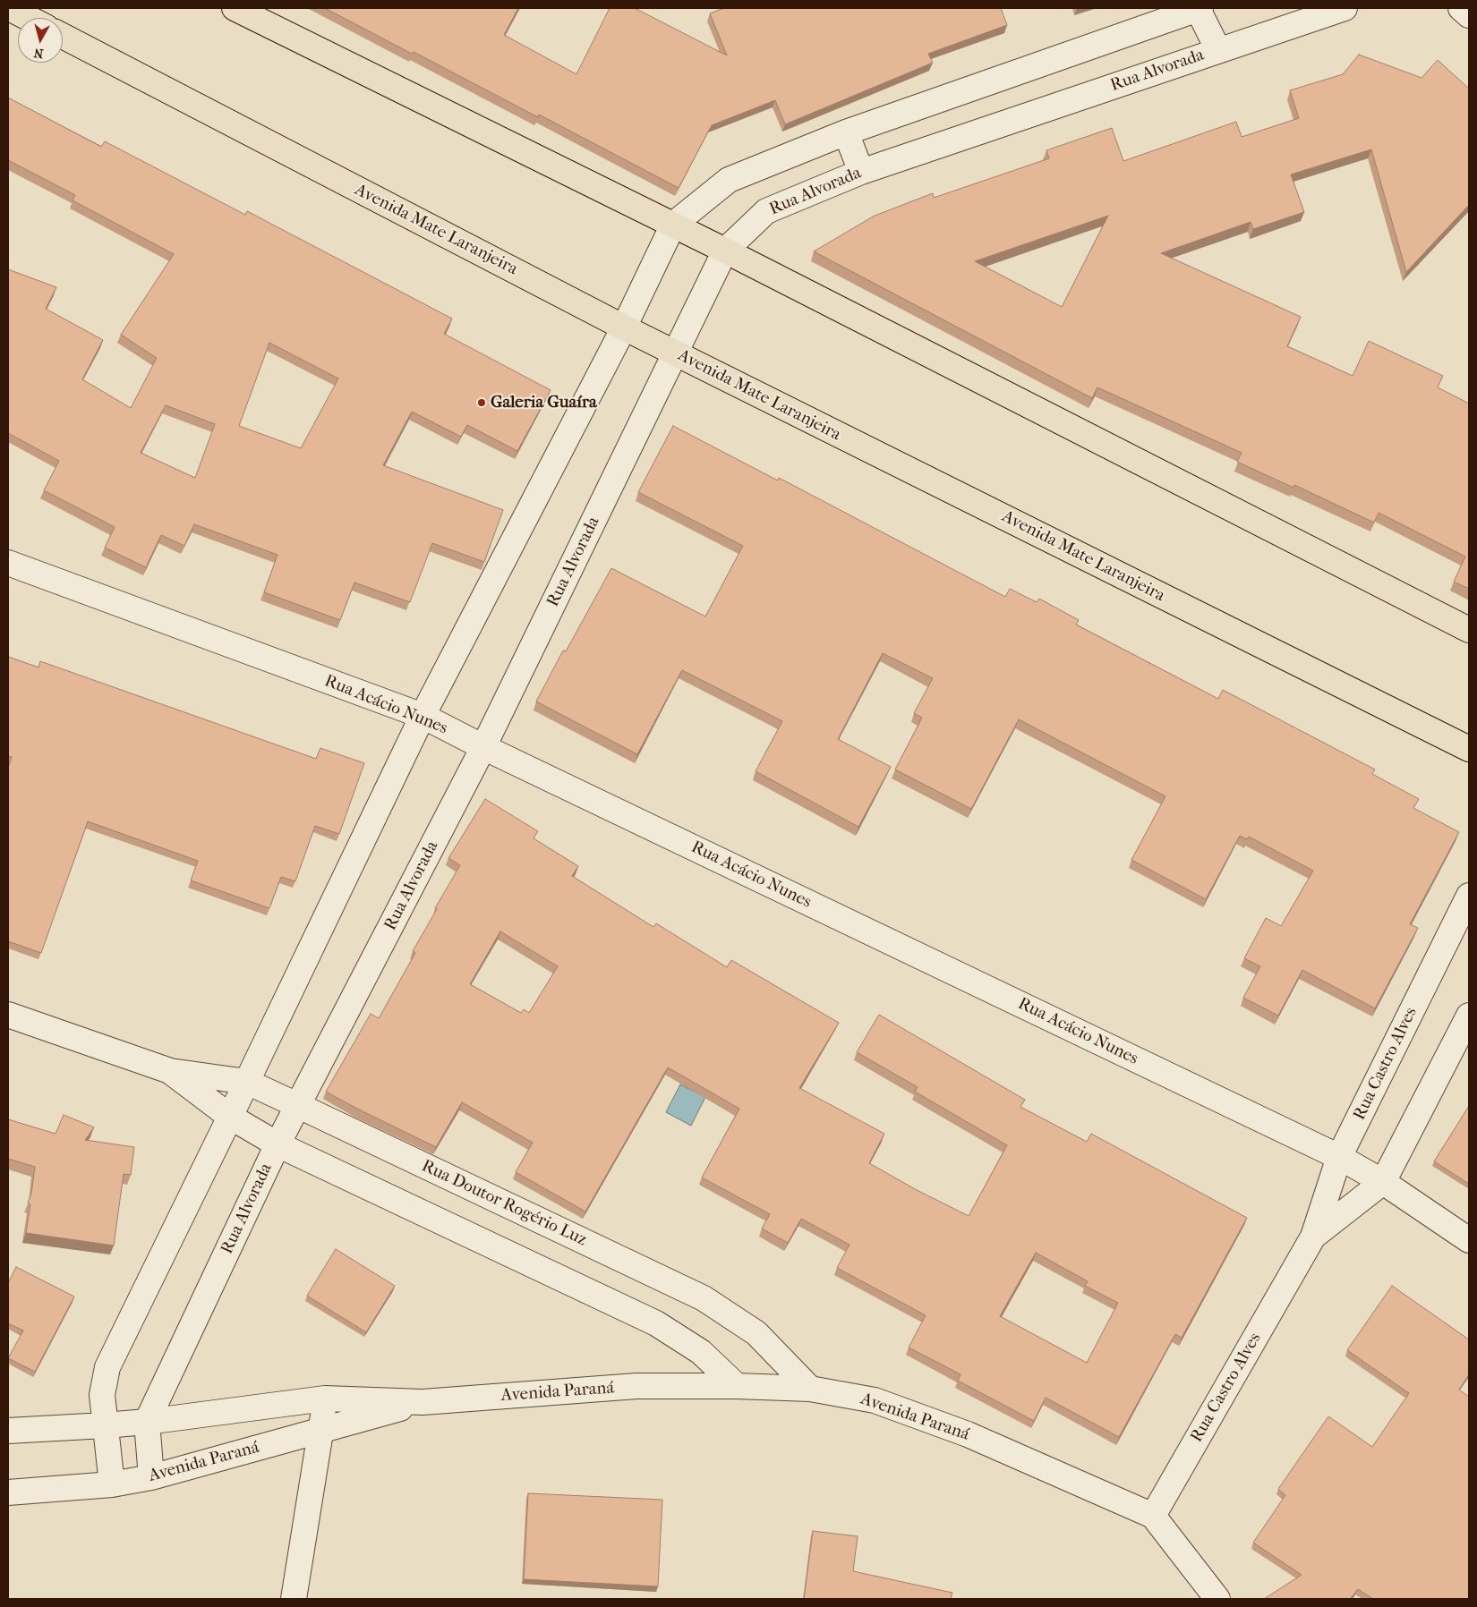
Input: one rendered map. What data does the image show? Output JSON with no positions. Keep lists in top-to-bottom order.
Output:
{
  "streets": {
    "main road": ["Avenida Mate Laranjeira"],
    "street": [
      "Rua Alvorada",
      "Rua Acácio Nunes",
      "Rua Castro Alves",
      "Rua Doutor Rogério Luz",
      "Avenida Paraná"
    ]
  },
  "crossings": [
    ["Rua Alvorada", "Avenida Mate Laranjeira"],
    ["Rua Alvorada", "Rua Acácio Nunes"],
    ["Rua Alvorada", "Rua Doutor Rogério Luz"],
    ["Rua Alvorada", "Avenida Paraná"],
    ["Rua Acácio Nunes", "Rua Castro Alves"],
    ["Rua Castro Alves", "Avenida Paraná"],
    ["Rua Doutor Rogério Luz", "Avenida Paraná"]
  ],
  "places": ["Galeria Guaíra"],
  "north": "bottom"
}
